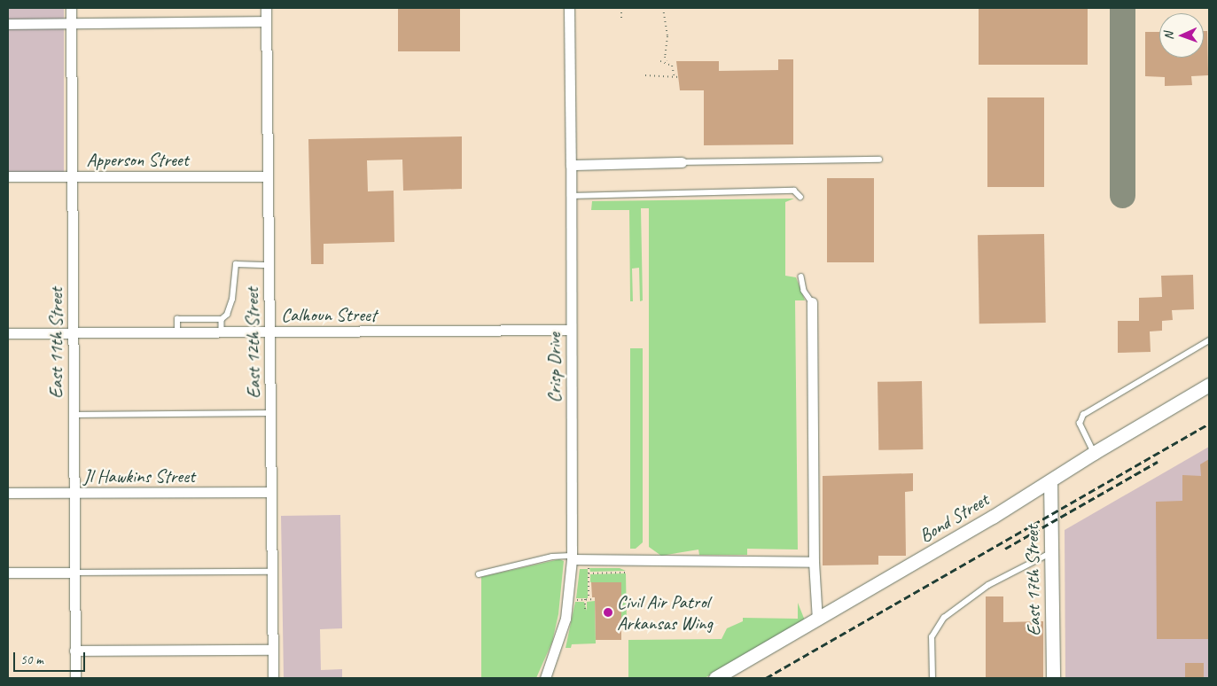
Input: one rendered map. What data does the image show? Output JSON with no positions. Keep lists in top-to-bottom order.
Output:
{
  "streets": {
    "street": [
      "Apperson Street",
      "Calhoun Street",
      "East 11th Street",
      "East 12th Street",
      "Crisp Drive",
      "Jl Hawkins Street",
      "Bond Street",
      "East 17th Street"
    ]
  },
  "crossings": [
    ["Apperson Street", "East 11th Street"],
    ["Apperson Street", "East 12th Street"],
    ["Calhoun Street", "East 11th Street"],
    ["Calhoun Street", "East 12th Street"],
    ["Calhoun Street", "Crisp Drive"],
    ["East 11th Street", "Jl Hawkins Street"],
    ["East 12th Street", "Jl Hawkins Street"],
    ["Bond Street", "East 17th Street"]
  ],
  "places": ["Civil Air Patrol Arkansas Wing"],
  "scale_bar": "50 m",
  "north": "left"
}
